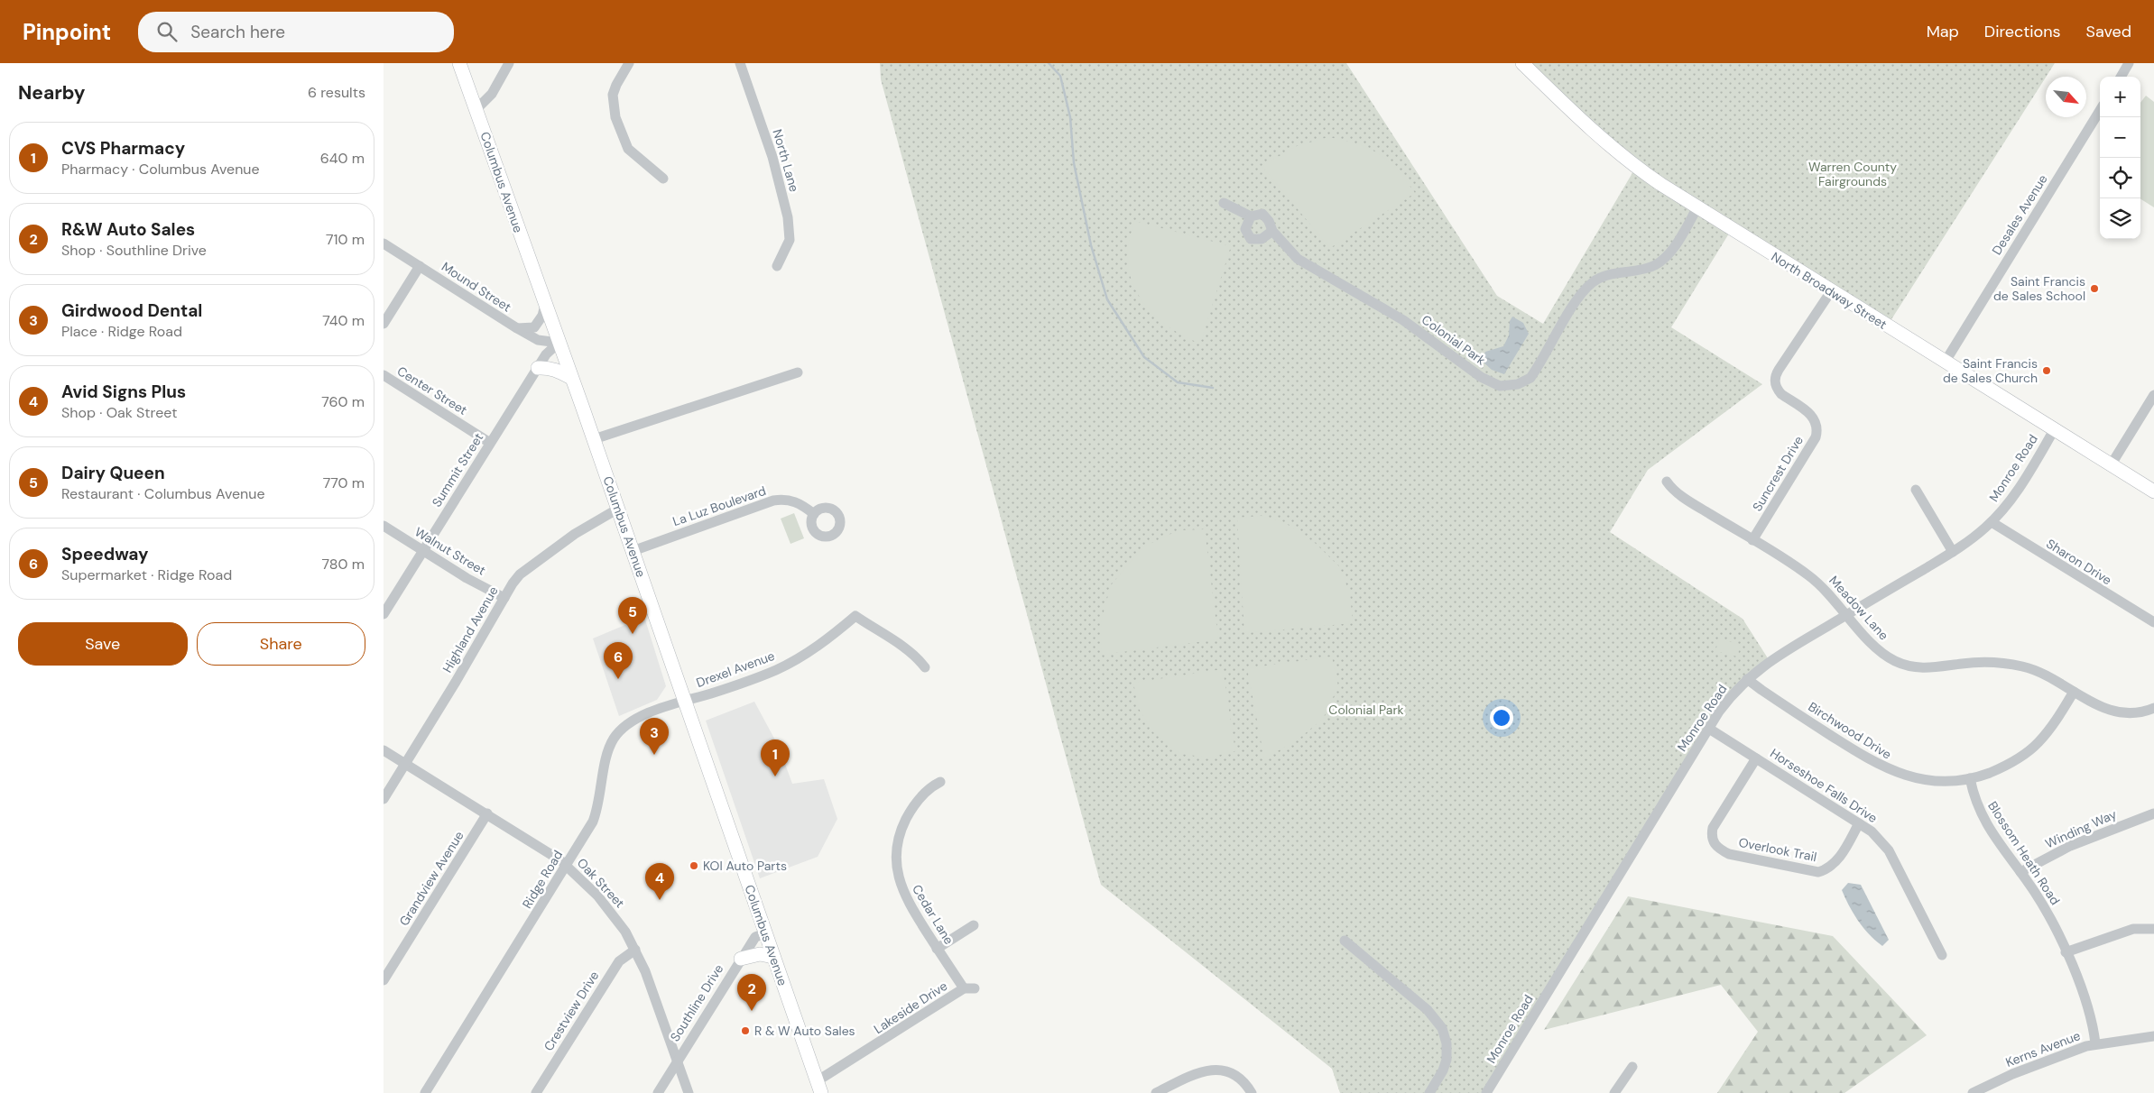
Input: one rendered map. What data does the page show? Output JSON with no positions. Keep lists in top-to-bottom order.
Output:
{
  "streets": {
    "main road": ["Columbus Avenue", "North Broadway Street"],
    "street": [
      "North Lane",
      "Desales Avenue",
      "Mound Street",
      "Colonial Park",
      "Center Street",
      "Monroe Road",
      "Summit Street",
      "Suncrest Drive",
      "La Luz Boulevard",
      "Walnut Street",
      "Sharon Drive",
      "Meadow Lane",
      "Highland Avenue",
      "Drexel Avenue",
      "Birchwood Drive",
      "Horseshoe Falls Drive",
      "Winding Way",
      "Overlook Trail",
      "Blossom Heath Road",
      "Grandview Avenue",
      "Ridge Road",
      "Oak Street",
      "Cedar Lane",
      "Southline Drive",
      "Lakeside Drive",
      "Crestview Drive",
      "Kerns Avenue"
    ]
  },
  "crossings": [
    ["Columbus Avenue", "Mound Street"],
    ["Columbus Avenue", "Summit Street"],
    ["Columbus Avenue", "La Luz Boulevard"],
    ["Columbus Avenue", "Highland Avenue"],
    ["Columbus Avenue", "Drexel Avenue"],
    ["Columbus Avenue", "Ridge Road"],
    ["Columbus Avenue", "Southline Drive"],
    ["Columbus Avenue", "Lakeside Drive"],
    ["Desales Avenue", "North Broadway Street"],
    ["Mound Street", "Summit Street"],
    ["North Broadway Street", "Colonial Park"],
    ["North Broadway Street", "Monroe Road"],
    ["North Broadway Street", "Suncrest Drive"],
    ["Center Street", "Summit Street"],
    ["Monroe Road", "Sharon Drive"],
    ["Monroe Road", "Meadow Lane"],
    ["Monroe Road", "Birchwood Drive"],
    ["Monroe Road", "Horseshoe Falls Drive"],
    ["Summit Street", "Walnut Street"],
    ["Suncrest Drive", "Meadow Lane"],
    ["Walnut Street", "Highland Avenue"],
    ["Meadow Lane", "Birchwood Drive"],
    ["Highland Avenue", "Oak Street"],
    ["Drexel Avenue", "Ridge Road"],
    ["Birchwood Drive", "Blossom Heath Road"],
    ["Horseshoe Falls Drive", "Overlook Trail"],
    ["Winding Way", "Blossom Heath Road"],
    ["Blossom Heath Road", "Kerns Avenue"],
    ["Grandview Avenue", "Oak Street"],
    ["Ridge Road", "Oak Street"],
    ["Oak Street", "Southline Drive"],
    ["Oak Street", "Crestview Drive"],
    ["Cedar Lane", "Lakeside Drive"]
  ],
  "parks": ["Warren County Fairgrounds", "Colonial Park"],
  "places": [
    "Saint Francis de Sales School",
    "Saint Francis de Sales Church",
    "KOI Auto Parts",
    "R & W Auto Sales"
  ],
  "north": "bottom right",
  "page": {
    "header": "Pinpoint",
    "search": "Search here",
    "nav": ["Map", "Directions", "Saved"],
    "heading": ["Nearby", "6 results"],
    "map_buttons": ["+", "−"],
    "list": [
      {
        "mark": "1",
        "name": "CVS Pharmacy",
        "note": "Pharmacy · Columbus Avenue",
        "value": "640 m"
      },
      {
        "mark": "2",
        "name": "R&W Auto Sales",
        "note": "Shop · Southline Drive",
        "value": "710 m"
      },
      {
        "mark": "3",
        "name": "Girdwood Dental",
        "note": "Place · Ridge Road",
        "value": "740 m"
      },
      {
        "mark": "4",
        "name": "Avid Signs Plus",
        "note": "Shop · Oak Street",
        "value": "760 m"
      },
      {
        "mark": "5",
        "name": "Dairy Queen",
        "note": "Restaurant · Columbus Avenue",
        "value": "770 m"
      },
      {
        "mark": "6",
        "name": "Speedway",
        "note": "Supermarket · Ridge Road",
        "value": "780 m"
      }
    ],
    "pins": [
      "5",
      "6",
      "3",
      "1",
      "4",
      "2"
    ],
    "buttons": ["Save", "Share"]
  }
}
